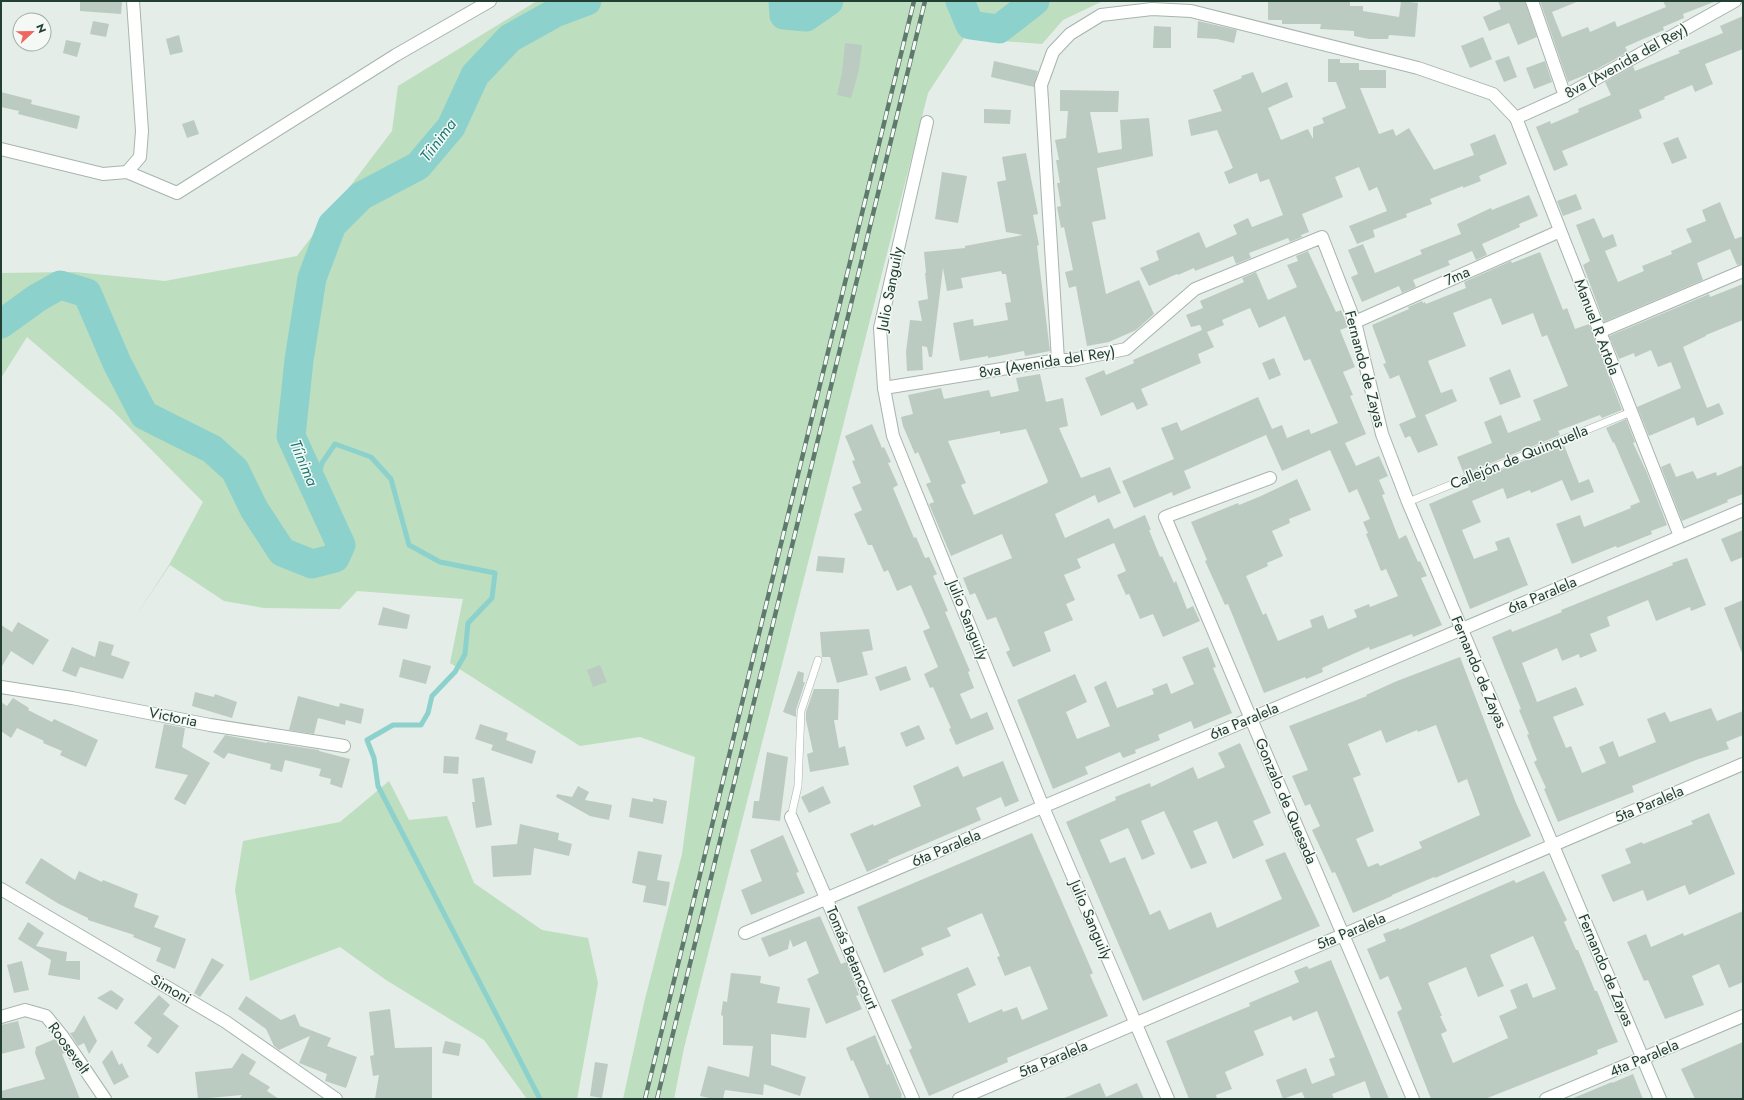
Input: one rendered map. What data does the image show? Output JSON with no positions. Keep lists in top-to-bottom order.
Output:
{
  "streets": {
    "street": [
      "8va (Avenida del Rey)",
      "7ma",
      "Julio Sanguily",
      "Manuel R Artola",
      "Fernando de Zayas",
      "6ta Paralela",
      "Victoria",
      "Gonzalo de Quesada",
      "5ta Paralela",
      "Tomás Betancourt",
      "Simoni",
      "Roosevelt",
      "4ta Paralela"
    ],
    "lane": ["Callejón de Quinquella"]
  },
  "crossings": [
    ["8va (Avenida del Rey)", "Julio Sanguily"],
    ["8va (Avenida del Rey)", "Manuel R Artola"],
    ["8va (Avenida del Rey)", "Fernando de Zayas"],
    ["7ma", "Manuel R Artola"],
    ["7ma", "Fernando de Zayas"],
    ["Julio Sanguily", "6ta Paralela"],
    ["Julio Sanguily", "5ta Paralela"],
    ["Manuel R Artola", "Callejón de Quinquella"],
    ["Manuel R Artola", "6ta Paralela"],
    ["Fernando de Zayas", "Callejón de Quinquella"],
    ["Fernando de Zayas", "6ta Paralela"],
    ["Fernando de Zayas", "5ta Paralela"],
    ["Fernando de Zayas", "4ta Paralela"],
    ["6ta Paralela", "Gonzalo de Quesada"],
    ["6ta Paralela", "Tomás Betancourt"],
    ["Gonzalo de Quesada", "5ta Paralela"]
  ],
  "water": ["Tíinima"],
  "north": "right"
}
